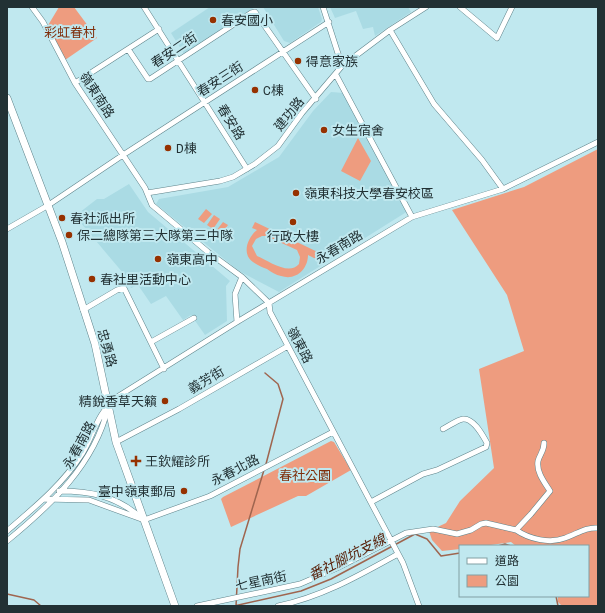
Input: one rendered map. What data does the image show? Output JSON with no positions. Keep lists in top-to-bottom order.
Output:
{
  "streets": {
    "main road": ["忠勇路"],
    "street": [
      "春安二街",
      "春安三街",
      "嶺東南路",
      "建功路",
      "春安路",
      "永春南路",
      "嶺東路",
      "義芳街",
      "永春北路",
      "七星南街"
    ]
  },
  "crossings": [
    ["春安二街", "春安三街"],
    ["春安二街", "建功路"],
    ["春安二街", "春安路"],
    ["春安三街", "嶺東南路"],
    ["春安三街", "春安路"],
    ["嶺東南路", "建功路"],
    ["嶺東南路", "嶺東路"],
    ["建功路", "春安路"],
    ["建功路", "嶺東路"],
    ["永春南路", "嶺東路"],
    ["永春南路", "忠勇路"],
    ["嶺東路", "義芳街"],
    ["嶺東路", "永春北路"],
    ["嶺東路", "七星南街"],
    ["忠勇路", "義芳街"],
    ["忠勇路", "永春北路"]
  ],
  "water": ["番社腳坑支線"],
  "parks": ["彩虹眷村", "春社公園"],
  "places": {
    "other": [
      "春安國小",
      "得意家族",
      "C棟",
      "女生宿舍",
      "D棟",
      "嶺東科技大學春安校區",
      "春社派出所",
      "行政大樓",
      "保二總隊第三大隊第三中隊",
      "嶺東高中",
      "春社里活動中心",
      "精銳香草天籟",
      "臺中嶺東郵局"
    ],
    "health": ["王欽耀診所"]
  },
  "legend": ["道路", "公園"]
}
